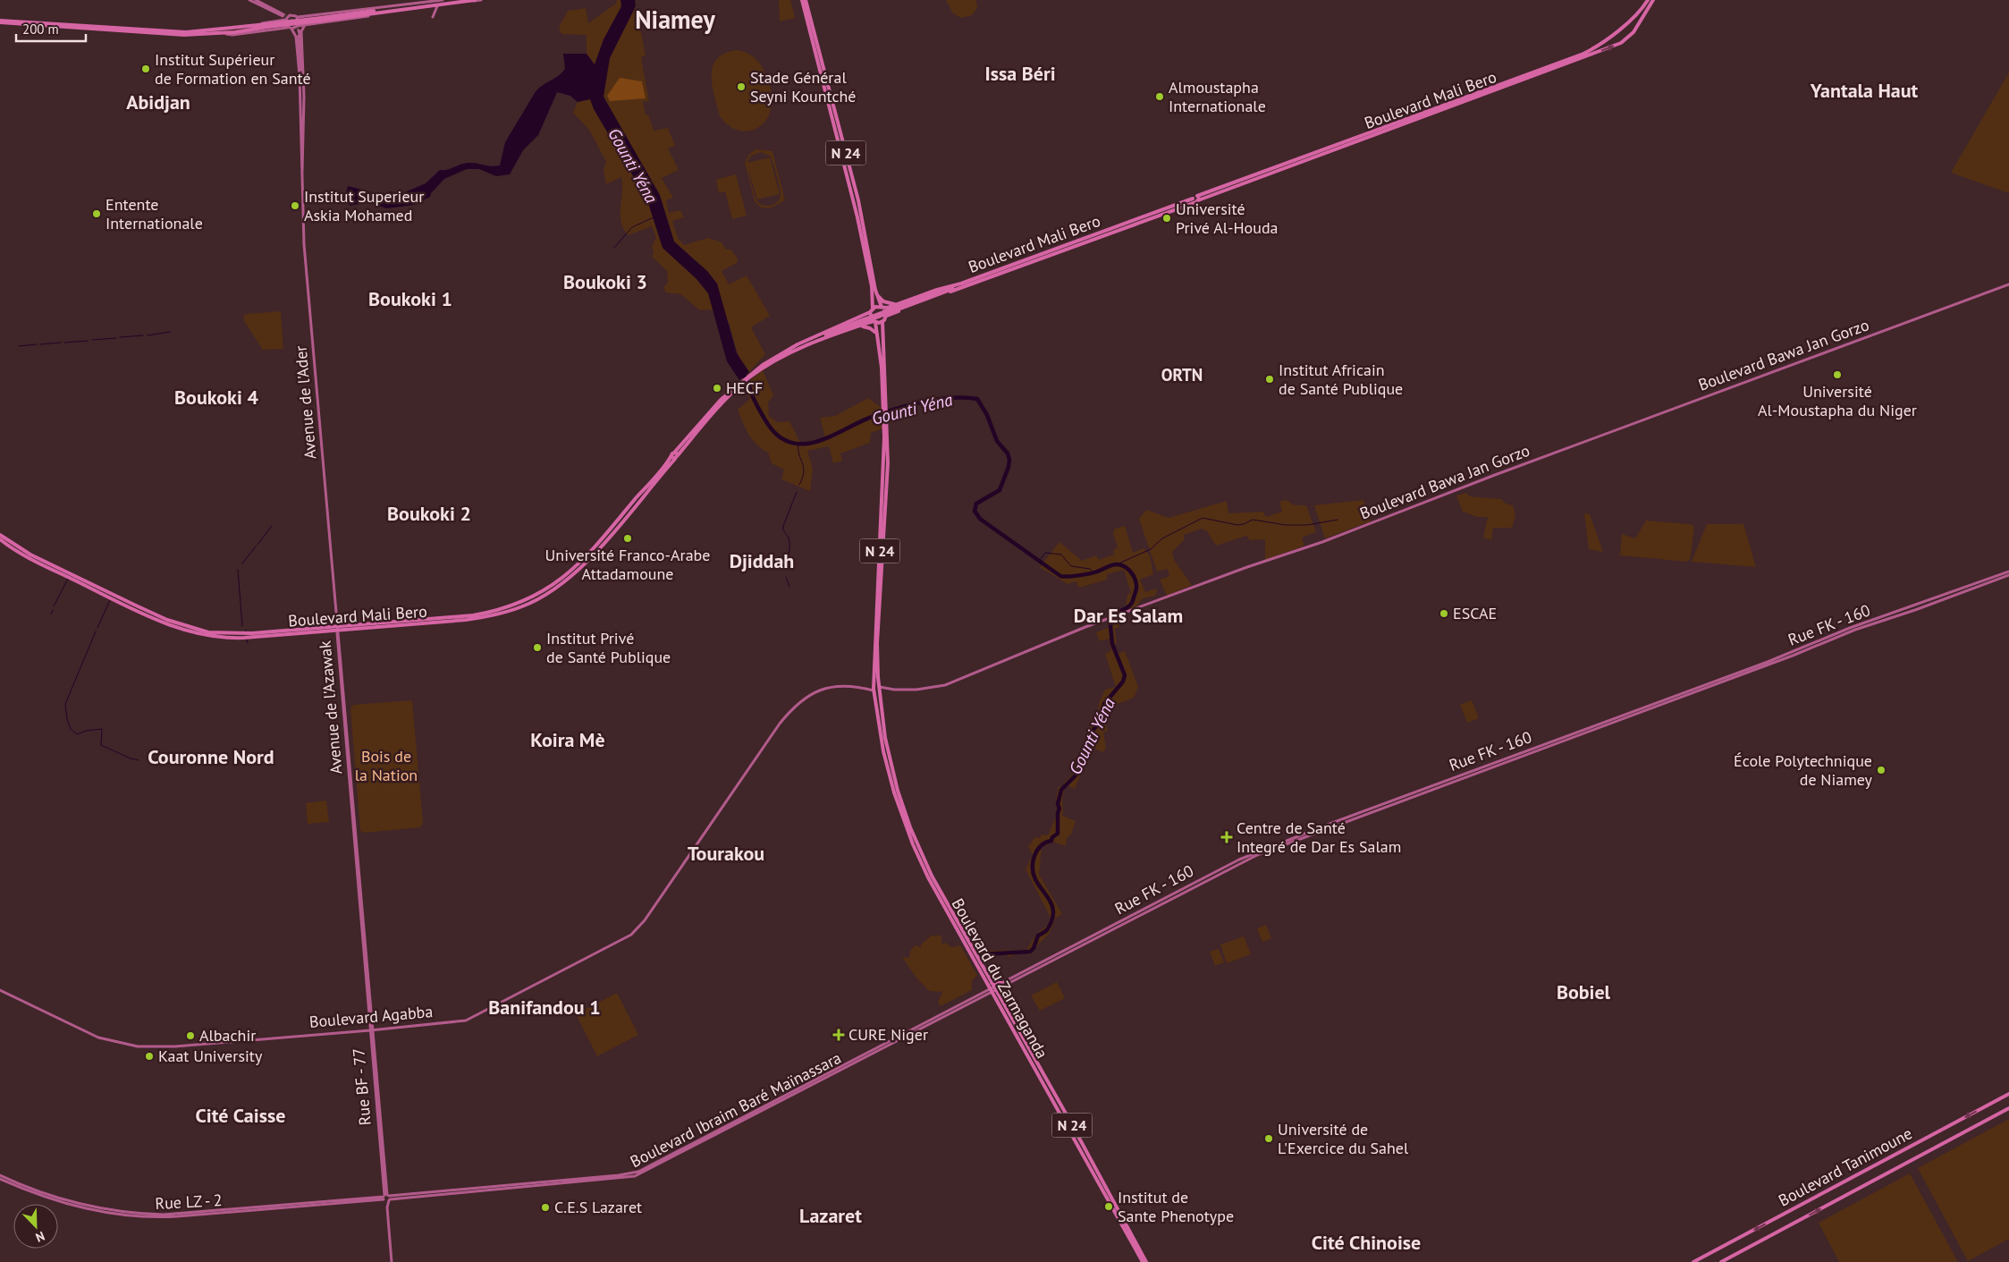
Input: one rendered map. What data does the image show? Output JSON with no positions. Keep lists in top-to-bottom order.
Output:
{
  "streets": {
    "main road": [
      "Boulevard Mali Bero",
      "N 24",
      "Boulevard Bawa Jan Gorzo",
      "Avenue de l'Ader",
      "Rue FK - 160",
      "Avenue de l'Azawak",
      "Boulevard du Zarmaganda",
      "Boulevard Agabba",
      "Rue BF - 77",
      "Boulevard Ibraim Baré Maïnassara",
      "Boulevard Tanimoune",
      "Rue LZ - 2"
    ]
  },
  "crossings": [
    ["Boulevard Mali Bero", "N 24"],
    ["Boulevard Mali Bero", "Avenue de l'Ader"],
    ["Boulevard Mali Bero", "Avenue de l'Azawak"],
    ["Boulevard Mali Bero", "Boulevard du Zarmaganda"],
    ["N 24", "Boulevard du Zarmaganda"],
    ["Boulevard Bawa Jan Gorzo", "Boulevard du Zarmaganda"],
    ["Boulevard Bawa Jan Gorzo", "Boulevard Agabba"],
    ["Avenue de l'Ader", "Avenue de l'Azawak"],
    ["Rue FK - 160", "Boulevard du Zarmaganda"],
    ["Rue FK - 160", "Boulevard Ibraim Baré Maïnassara"],
    ["Avenue de l'Azawak", "Rue BF - 77"],
    ["Boulevard du Zarmaganda", "Boulevard Ibraim Baré Maïnassara"],
    ["Boulevard Agabba", "Rue BF - 77"],
    ["Rue BF - 77", "Boulevard Ibraim Baré Maïnassara"],
    ["Rue BF - 77", "Rue LZ - 2"],
    ["Boulevard Ibraim Baré Maïnassara", "Rue LZ - 2"]
  ],
  "districts": [
    "Niamey",
    "Issa Béri",
    "Yantala Haut",
    "Abidjan",
    "Boukoki 3",
    "Boukoki 1",
    "ORTN",
    "Boukoki 4",
    "Boukoki 2",
    "Djiddah",
    "Dar Es Salam",
    "Koira Mè",
    "Couronne Nord",
    "Tourakou",
    "Bobiel",
    "Banifandou 1",
    "Cité Caisse",
    "Lazaret",
    "Cité Chinoise"
  ],
  "water": ["Gounti Yéna"],
  "parks": ["Bois de la Nation"],
  "places": {
    "other": [
      "Institut Supérieur de Formation en Santé",
      "Stade Général Seyni Kountché",
      "Almoustapha Internationale",
      "Institut Superieur Askia Mohamed",
      "Entente Internationale",
      "Université Privé Al-Houda",
      "Université Al-Moustapha du Niger",
      "Institut Africain de Santé Publique",
      "HECF",
      "Université Franco-Arabe Attadamoune",
      "ESCAE",
      "Institut Privé de Santé Publique",
      "École Polytechnique de Niamey",
      "Albachir",
      "Kaat University",
      "Université de L'Exercice du Sahel",
      "Institut de Sante Phenotype",
      "C.E.S Lazaret"
    ],
    "health": ["Centre de Santé Integré de Dar Es Salam", "CURE Niger"]
  },
  "scale_bar": "200 m",
  "north": "bottom right"
}
